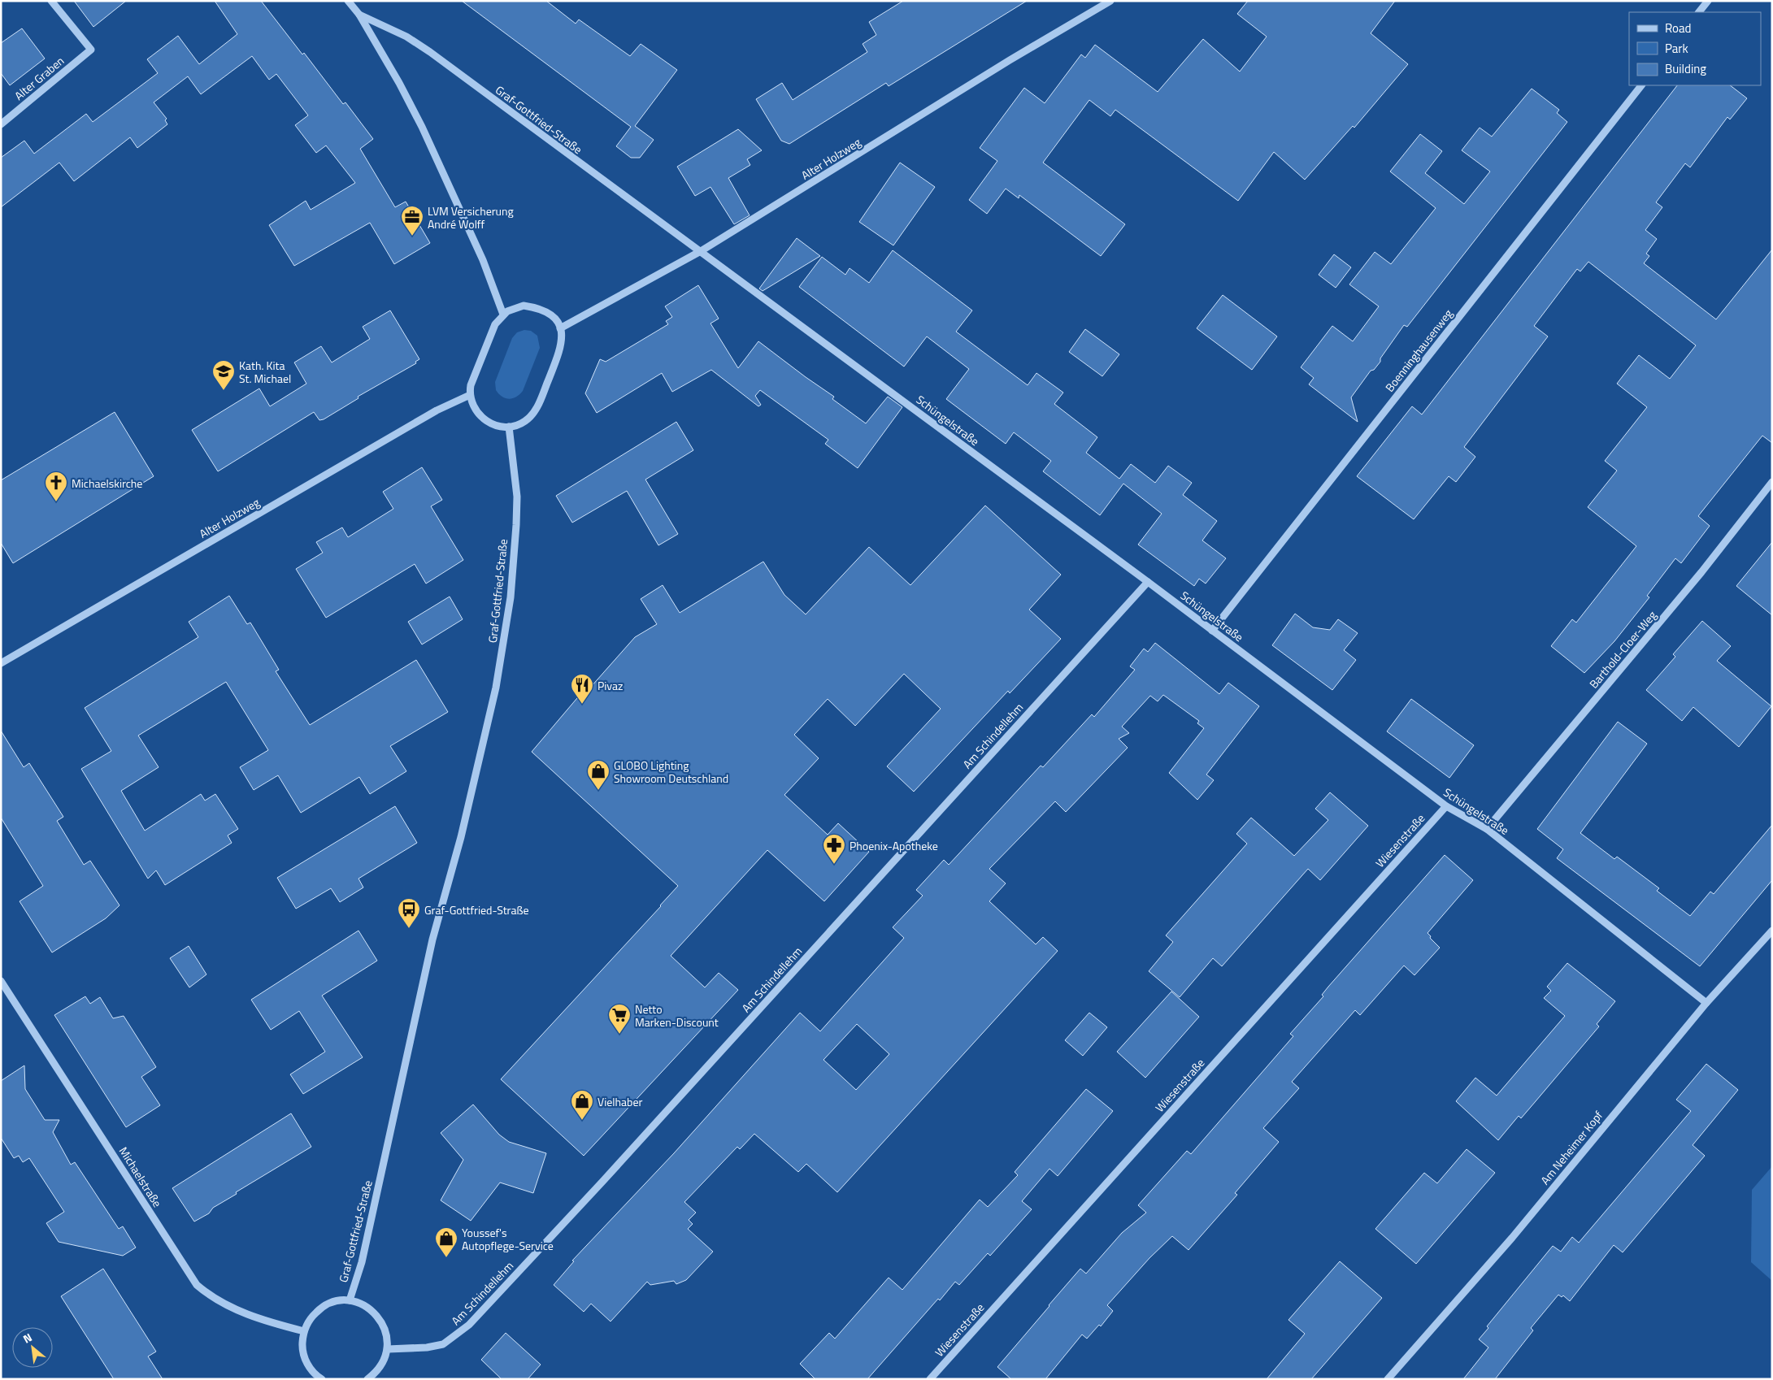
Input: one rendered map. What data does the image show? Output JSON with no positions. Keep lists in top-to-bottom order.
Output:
{
  "streets": {
    "street": [
      "Alter Graben",
      "Graf-Gottfried-Straße",
      "Alter Holzweg",
      "Boenninghausenweg",
      "Schüngelstraße",
      "Barthold-Cloer-Weg",
      "Am Schindellehm",
      "Wiesenstraße",
      "Am Neheimer Kopf",
      "Michaelstraße"
    ]
  },
  "crossings": [
    ["Graf-Gottfried-Straße", "Alter Holzweg"],
    ["Graf-Gottfried-Straße", "Schüngelstraße"],
    ["Graf-Gottfried-Straße", "Am Schindellehm"],
    ["Graf-Gottfried-Straße", "Michaelstraße"],
    ["Alter Holzweg", "Schüngelstraße"],
    ["Boenninghausenweg", "Schüngelstraße"],
    ["Schüngelstraße", "Barthold-Cloer-Weg"],
    ["Schüngelstraße", "Am Schindellehm"],
    ["Schüngelstraße", "Wiesenstraße"],
    ["Schüngelstraße", "Am Neheimer Kopf"]
  ],
  "places": {
    "office": ["LVM Versicherung André Wolff"],
    "school or university": ["Kath. Kita St. Michael"],
    "church": ["Michaelskirche"],
    "restaurant": ["Pivaz"],
    "shop": ["GLOBO Lighting Showroom Deutschland", "Vielhaber", "Youssef's Autopflege-Service"],
    "pharmacy": ["Phoenix-Apotheke"],
    "bus stop": ["Graf-Gottfried-Straße"],
    "supermarket": ["Netto Marken-Discount"]
  },
  "legend": ["Road", "Park", "Building"],
  "north": "top left"
}
